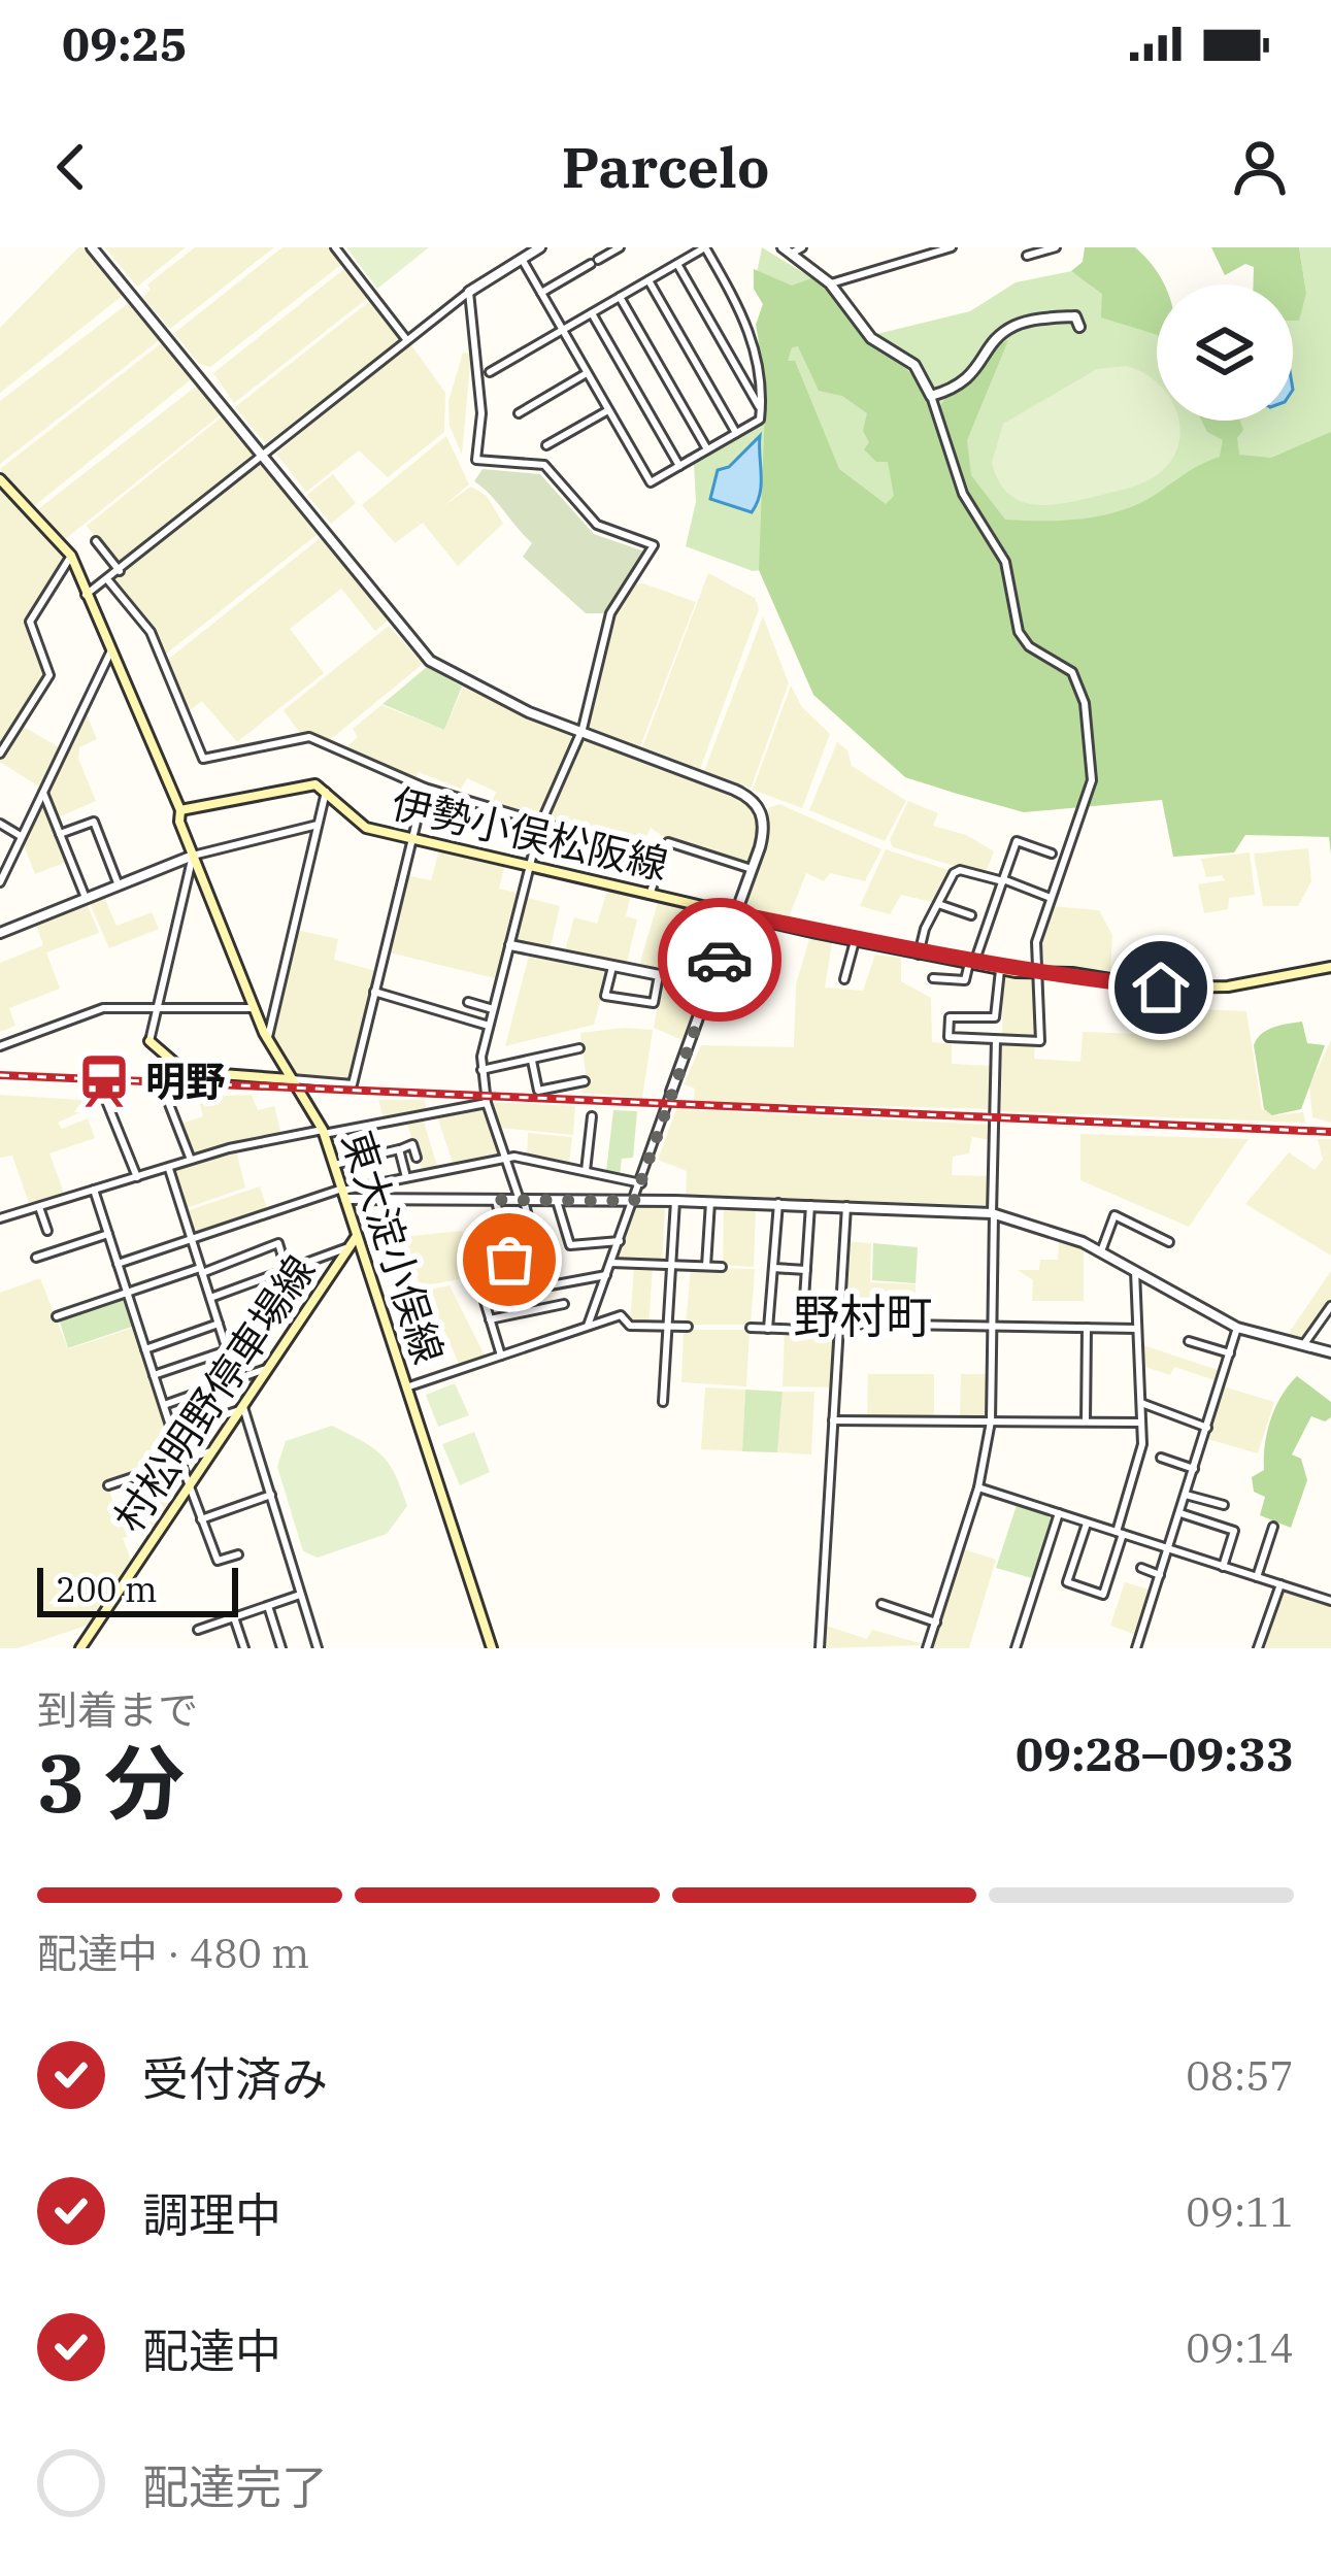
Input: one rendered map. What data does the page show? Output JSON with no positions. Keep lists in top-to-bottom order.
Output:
{
  "streets": {
    "main road": ["伊勢小俣松阪線", "東大淀小俣線", "村松明野停車場線"]
  },
  "crossings": [
    ["東大淀小俣線", "村松明野停車場線"]
  ],
  "districts": ["野村町"],
  "places": {
    "station": ["明野"]
  },
  "scale_bar": "200 m",
  "page": {
    "status": "09:25",
    "header": "Parcelo",
    "scale": "200 m",
    "heading": ["3 分", "到着まで", "09:28–09:33"],
    "bar": "配達中 · 480 m",
    "list": [
      ["受付済み", "08:57"],
      ["調理中", "09:11"],
      ["配達中", "09:14"],
      "配達完了"
    ]
  }
}
